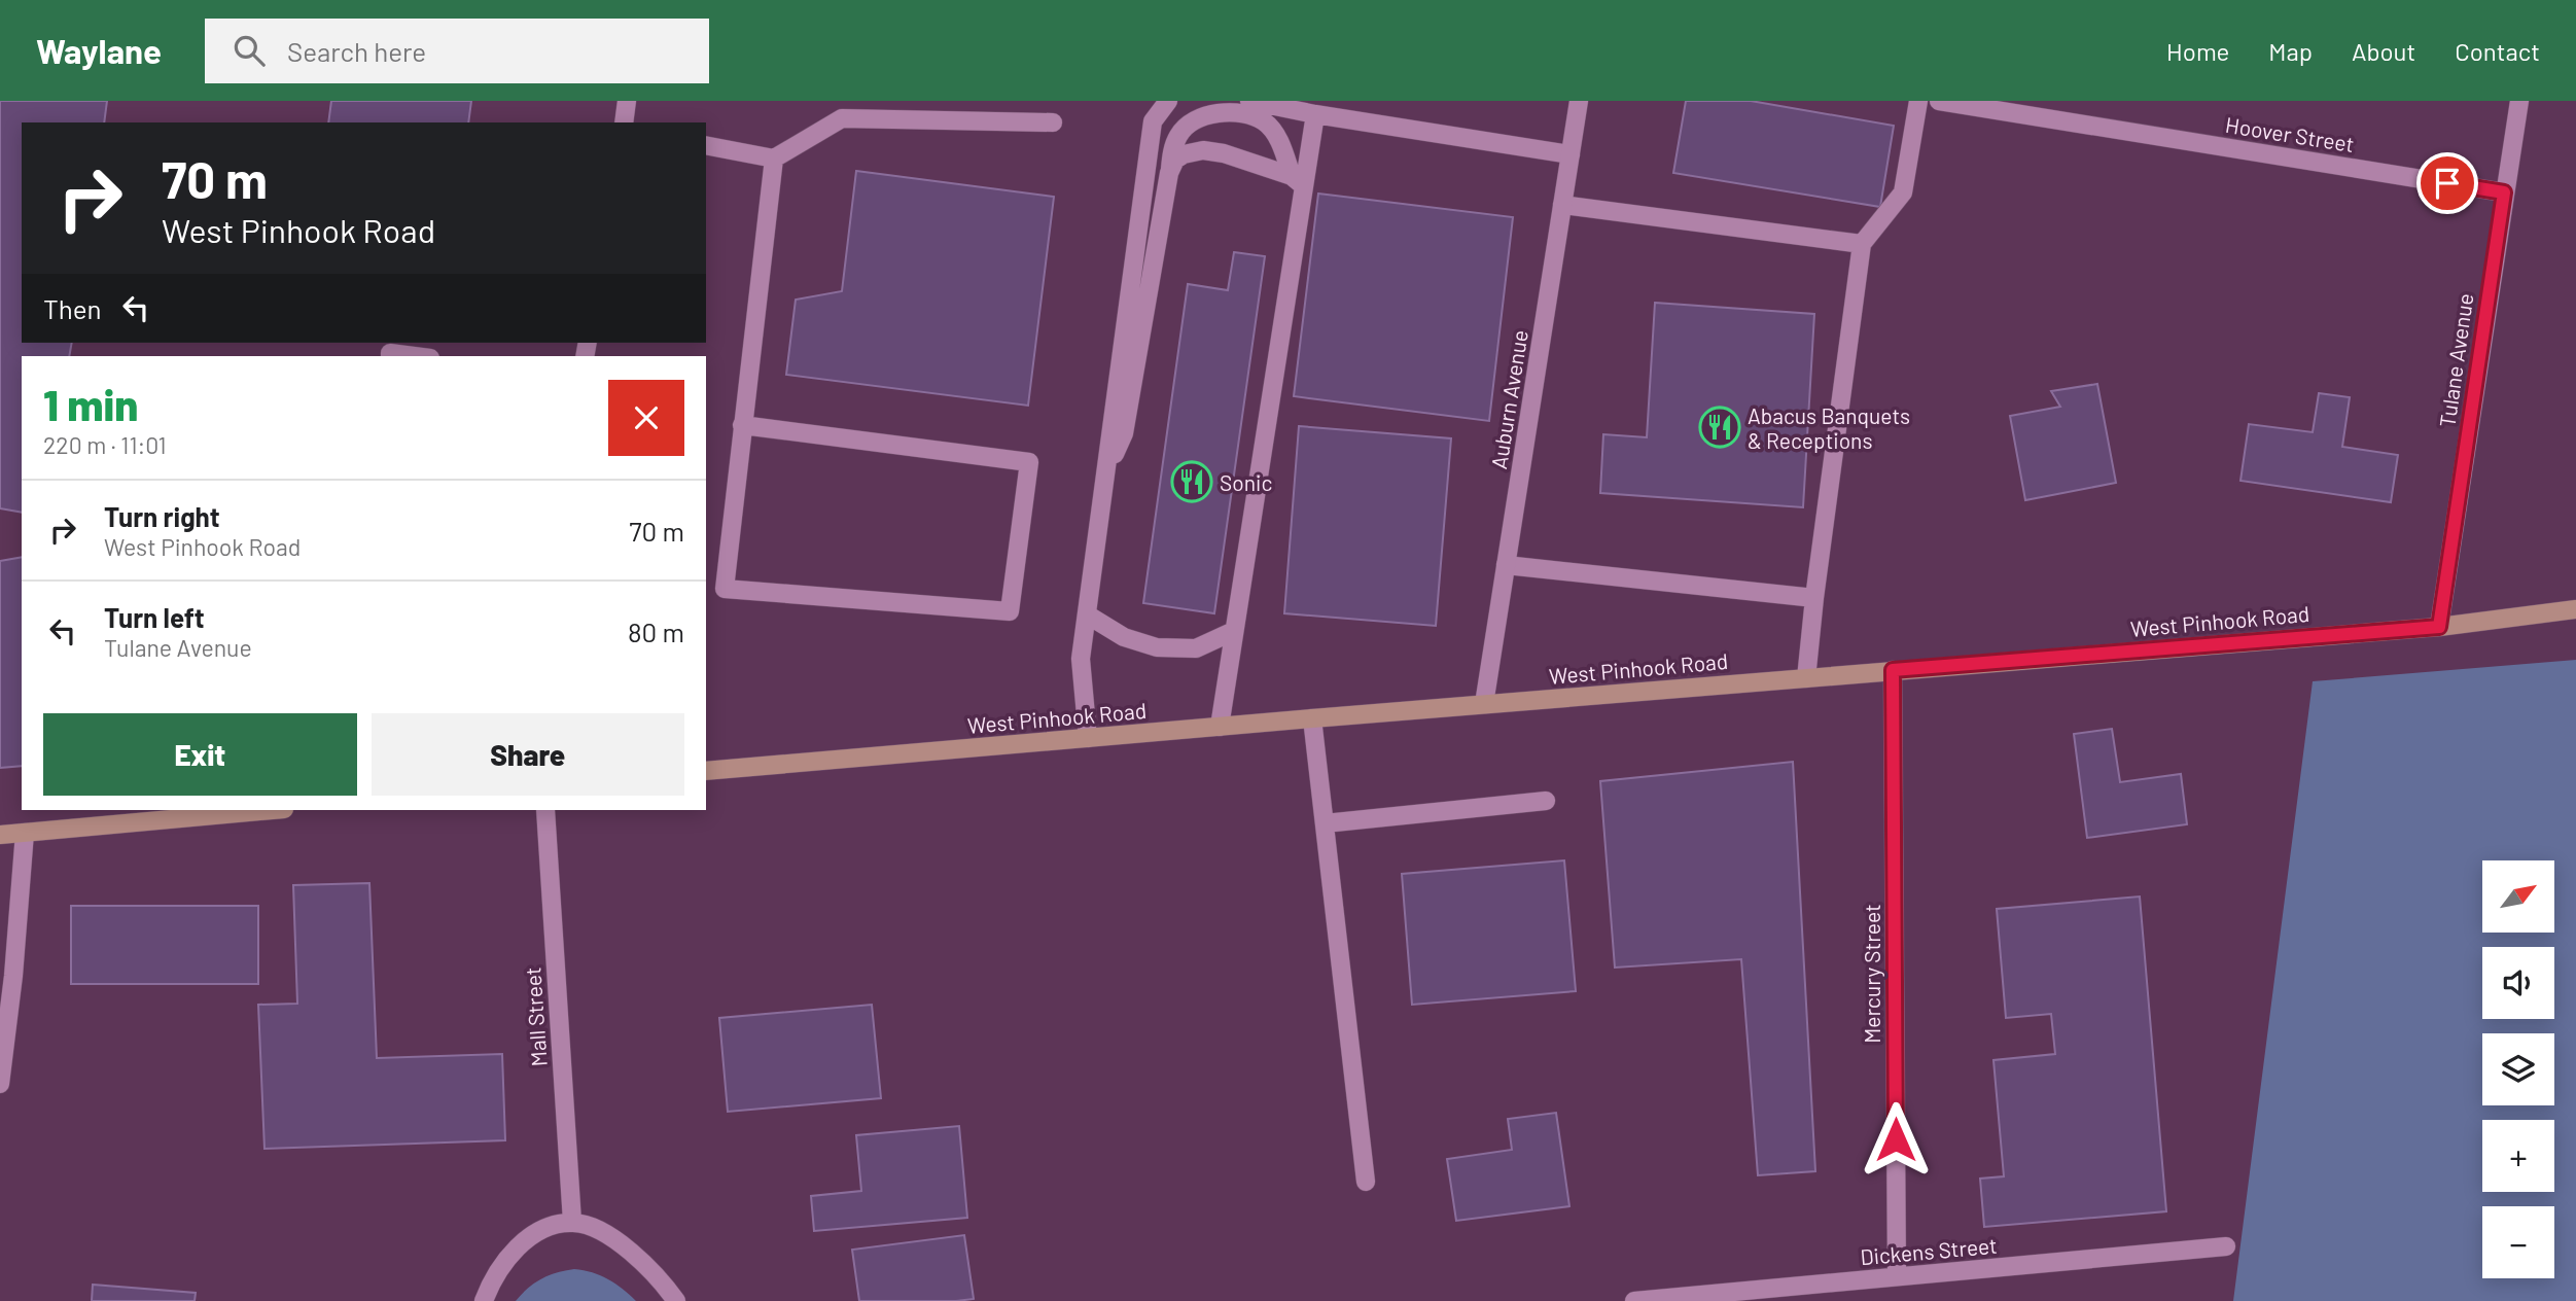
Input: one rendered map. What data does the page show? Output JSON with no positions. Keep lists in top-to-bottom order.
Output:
{
  "streets": {
    "main road": ["West Pinhook Road"],
    "street": [
      "Hoover Street",
      "Tulane Avenue",
      "Auburn Avenue",
      "Mercury Street",
      "Mall Street",
      "Dickens Street"
    ]
  },
  "crossings": [
    ["Hoover Street", "Tulane Avenue"],
    ["Tulane Avenue", "West Pinhook Road"],
    ["Auburn Avenue", "West Pinhook Road"],
    ["West Pinhook Road", "Mercury Street"],
    ["Mercury Street", "Dickens Street"]
  ],
  "places": {
    "restaurant": ["Abacus Banquets & Receptions", "Sonic"]
  },
  "north": "top right",
  "page": {
    "header": "Waylane",
    "search": "Search here",
    "nav": [
      "Home",
      "Map",
      "About",
      "Contact"
    ],
    "turn": ["70 m", "West Pinhook Road"],
    "then": "Then",
    "heading": ["1 min", "220 m · 11:01"],
    "list": [
      {
        "name": "Turn right",
        "note": "West Pinhook Road",
        "value": "70 m"
      },
      {
        "name": "Turn left",
        "note": "Tulane Avenue",
        "value": "80 m"
      }
    ],
    "buttons": ["Exit", "Share"],
    "map_buttons": ["+", "−"]
  }
}
